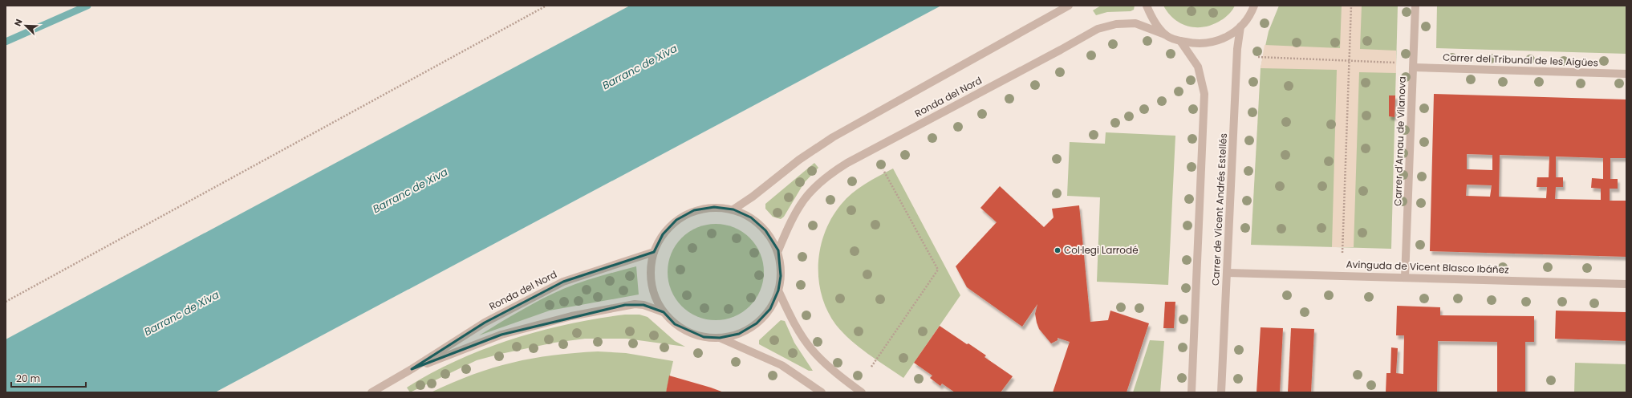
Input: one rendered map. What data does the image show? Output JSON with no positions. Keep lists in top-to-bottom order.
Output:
{
  "streets": {
    "street": [
      "Carrer del Tribunal de les Aigües",
      "Ronda del Nord",
      "Carrer d'Arnau de Vilanova",
      "Carrer de Vicent Andrés Estellés",
      "Avinguda de Vicent Blasco Ibáñez"
    ]
  },
  "crossings": [
    ["Carrer del Tribunal de les Aigües", "Carrer d'Arnau de Vilanova"],
    ["Ronda del Nord", "Carrer de Vicent Andrés Estellés"],
    ["Carrer d'Arnau de Vilanova", "Avinguda de Vicent Blasco Ibáñez"],
    ["Carrer de Vicent Andrés Estellés", "Avinguda de Vicent Blasco Ibáñez"]
  ],
  "water": ["Barranc de Xiva"],
  "places": ["Col·legi Larrodé"],
  "scale_bar": "20 m",
  "north": "top left"
}
